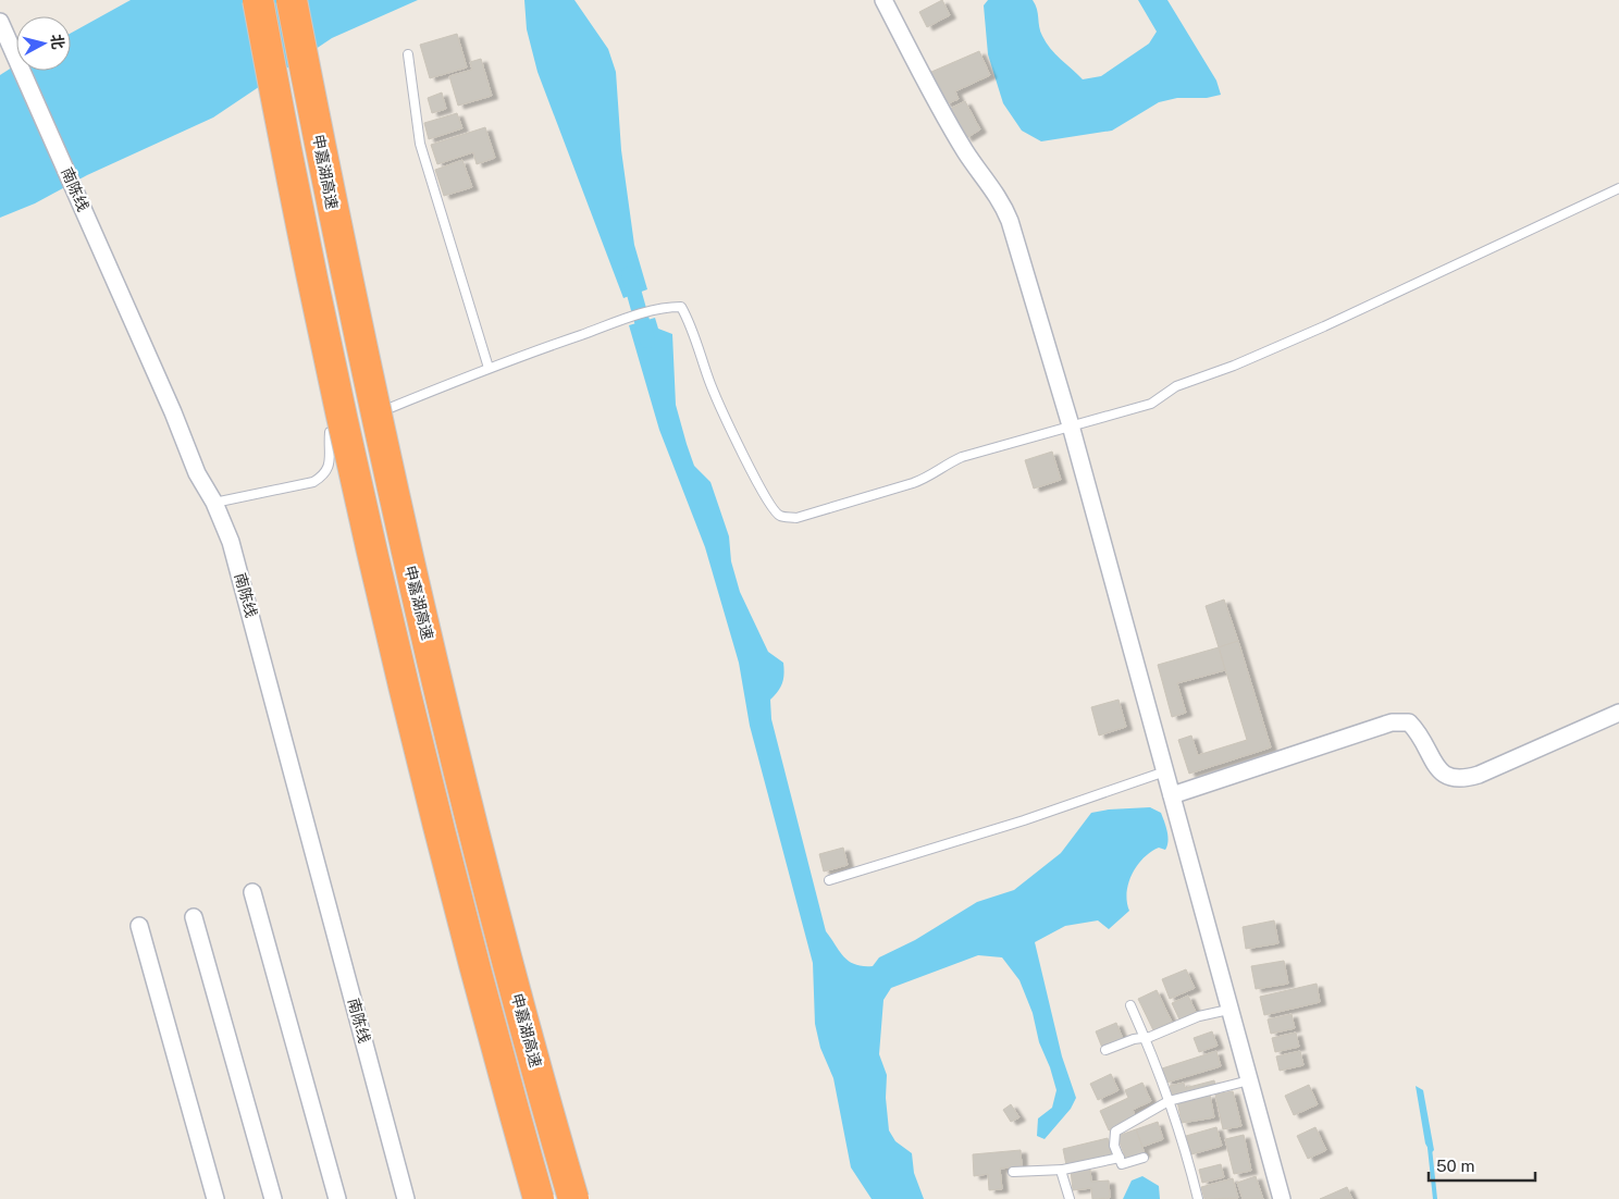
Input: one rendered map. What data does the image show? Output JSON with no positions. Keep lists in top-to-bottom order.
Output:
{
  "streets": {
    "highway": ["申嘉湖高速"],
    "street": ["南陈线"]
  },
  "scale_bar": "50 m",
  "north": "right"
}
